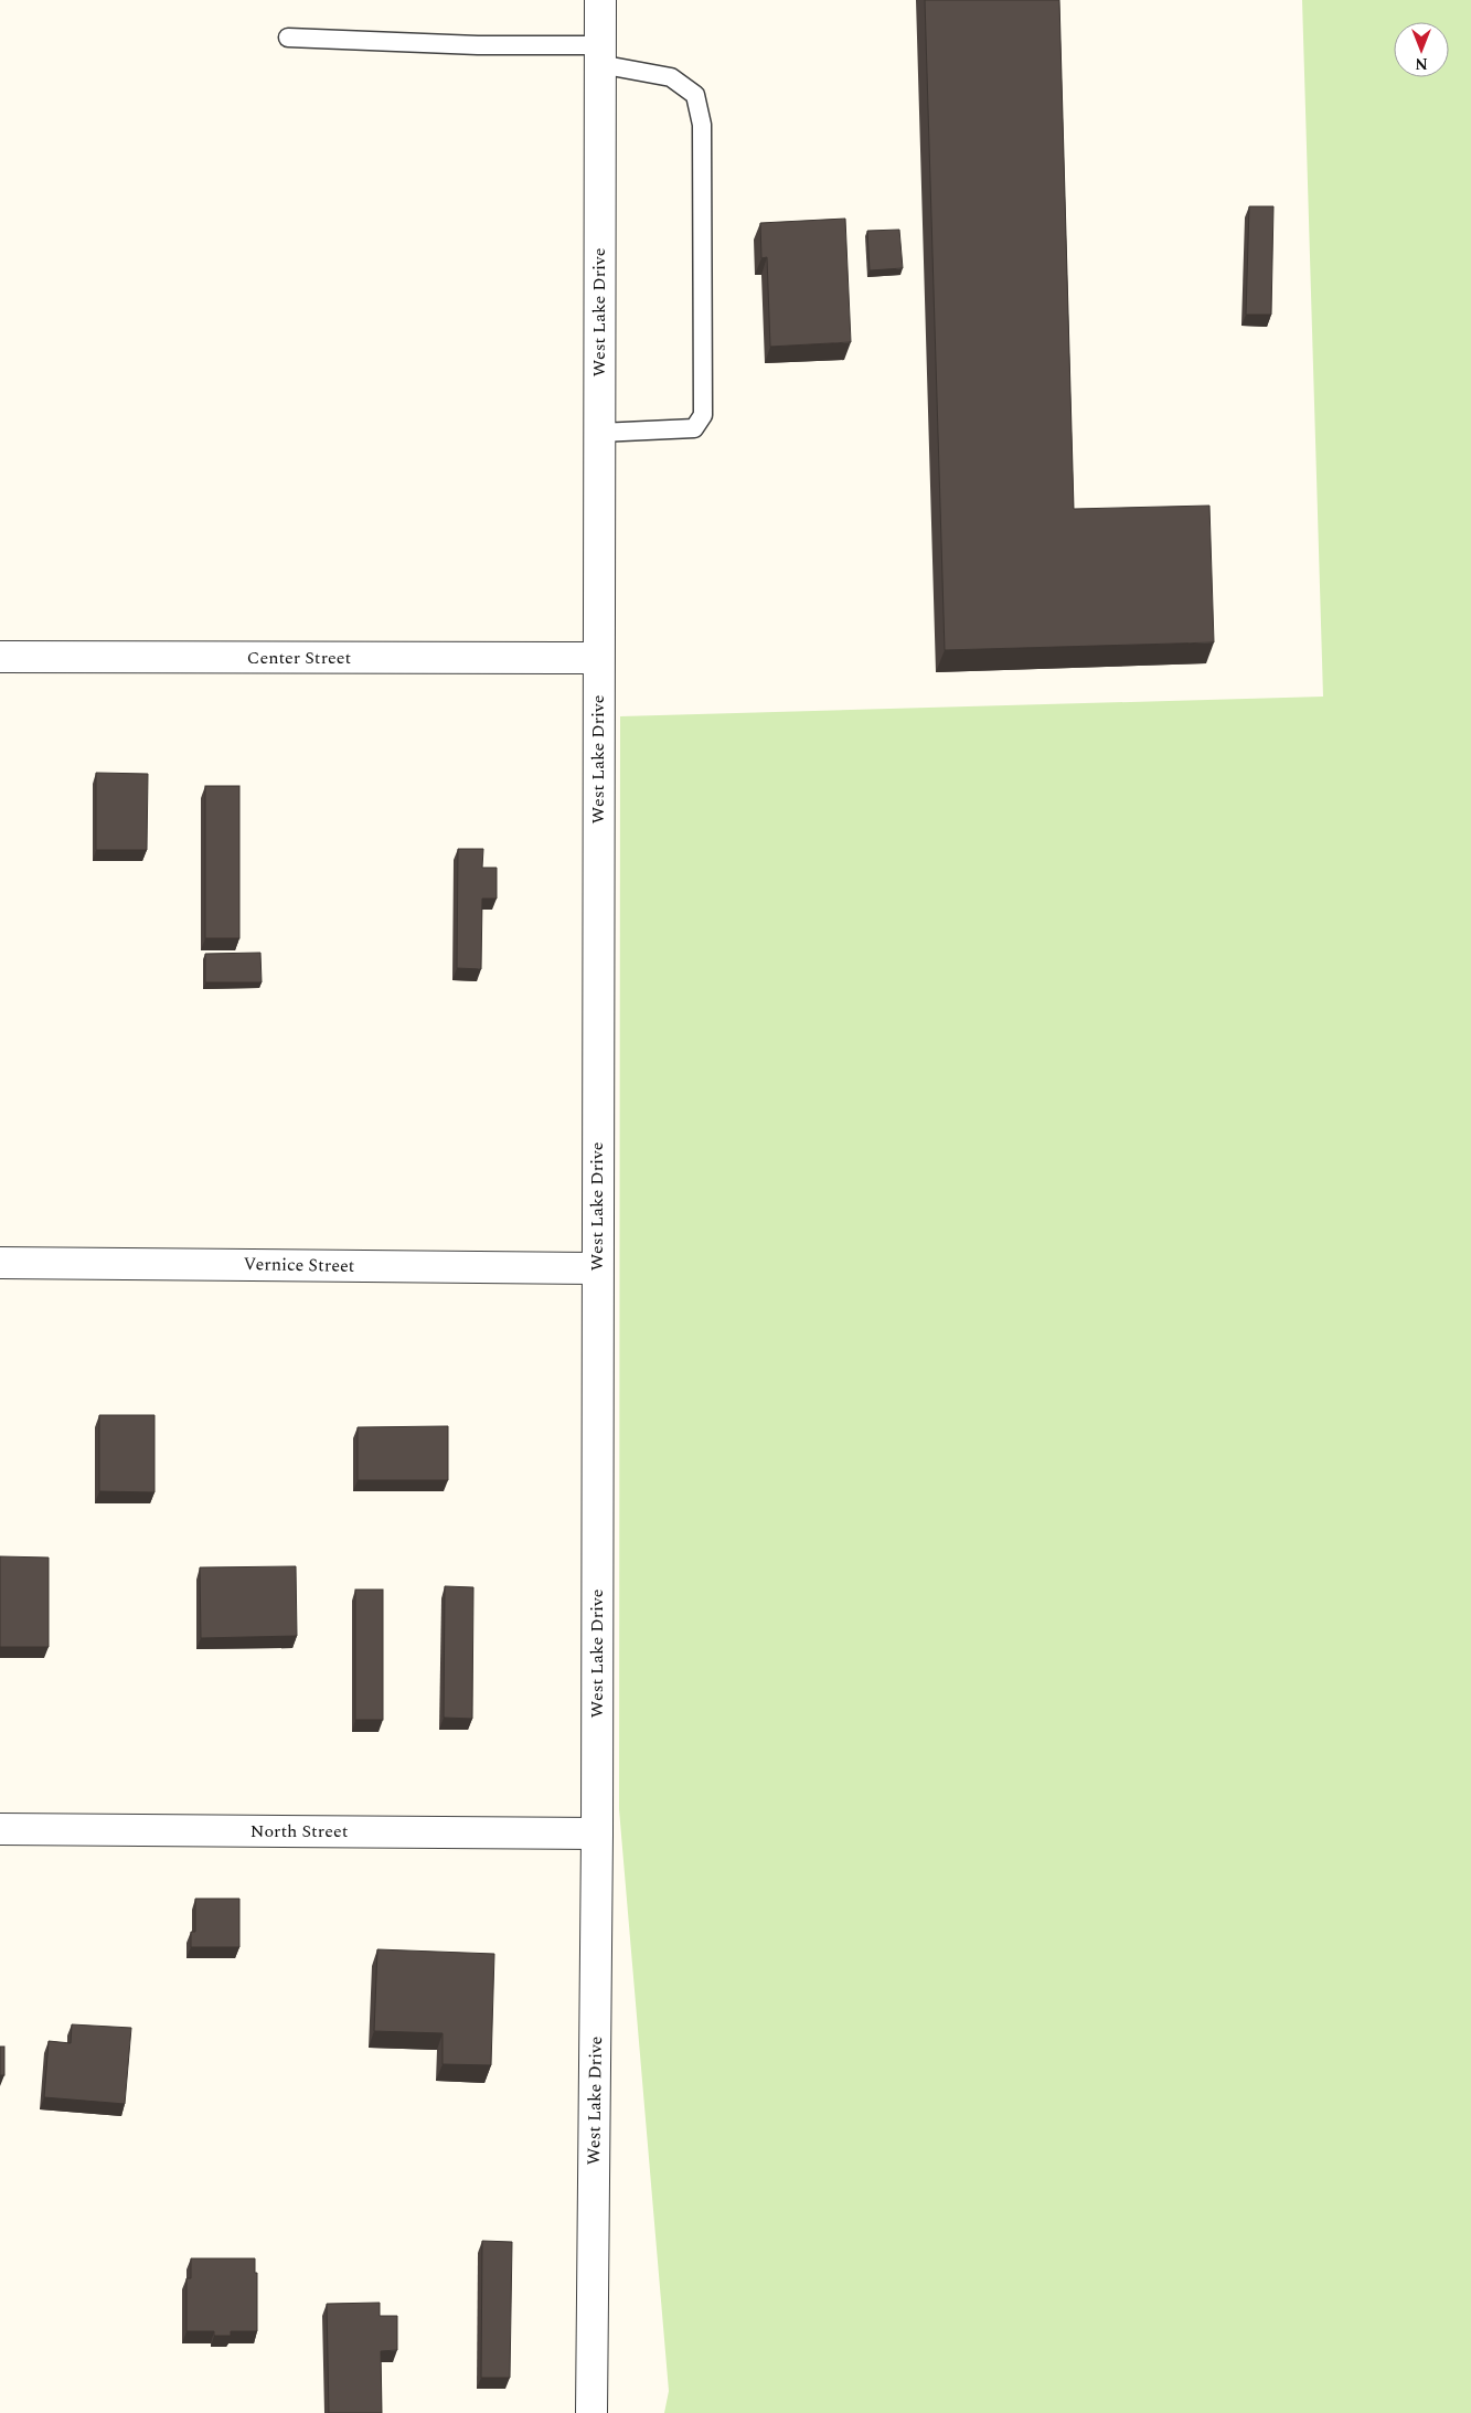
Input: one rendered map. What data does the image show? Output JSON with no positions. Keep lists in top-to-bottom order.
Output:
{
  "streets": {
    "street": [
      "West Lake Drive",
      "Center Street",
      "Vernice Street",
      "North Street"
    ]
  },
  "crossings": [
    ["West Lake Drive", "Center Street"],
    ["West Lake Drive", "Vernice Street"],
    ["West Lake Drive", "North Street"]
  ],
  "north": "bottom"
}
